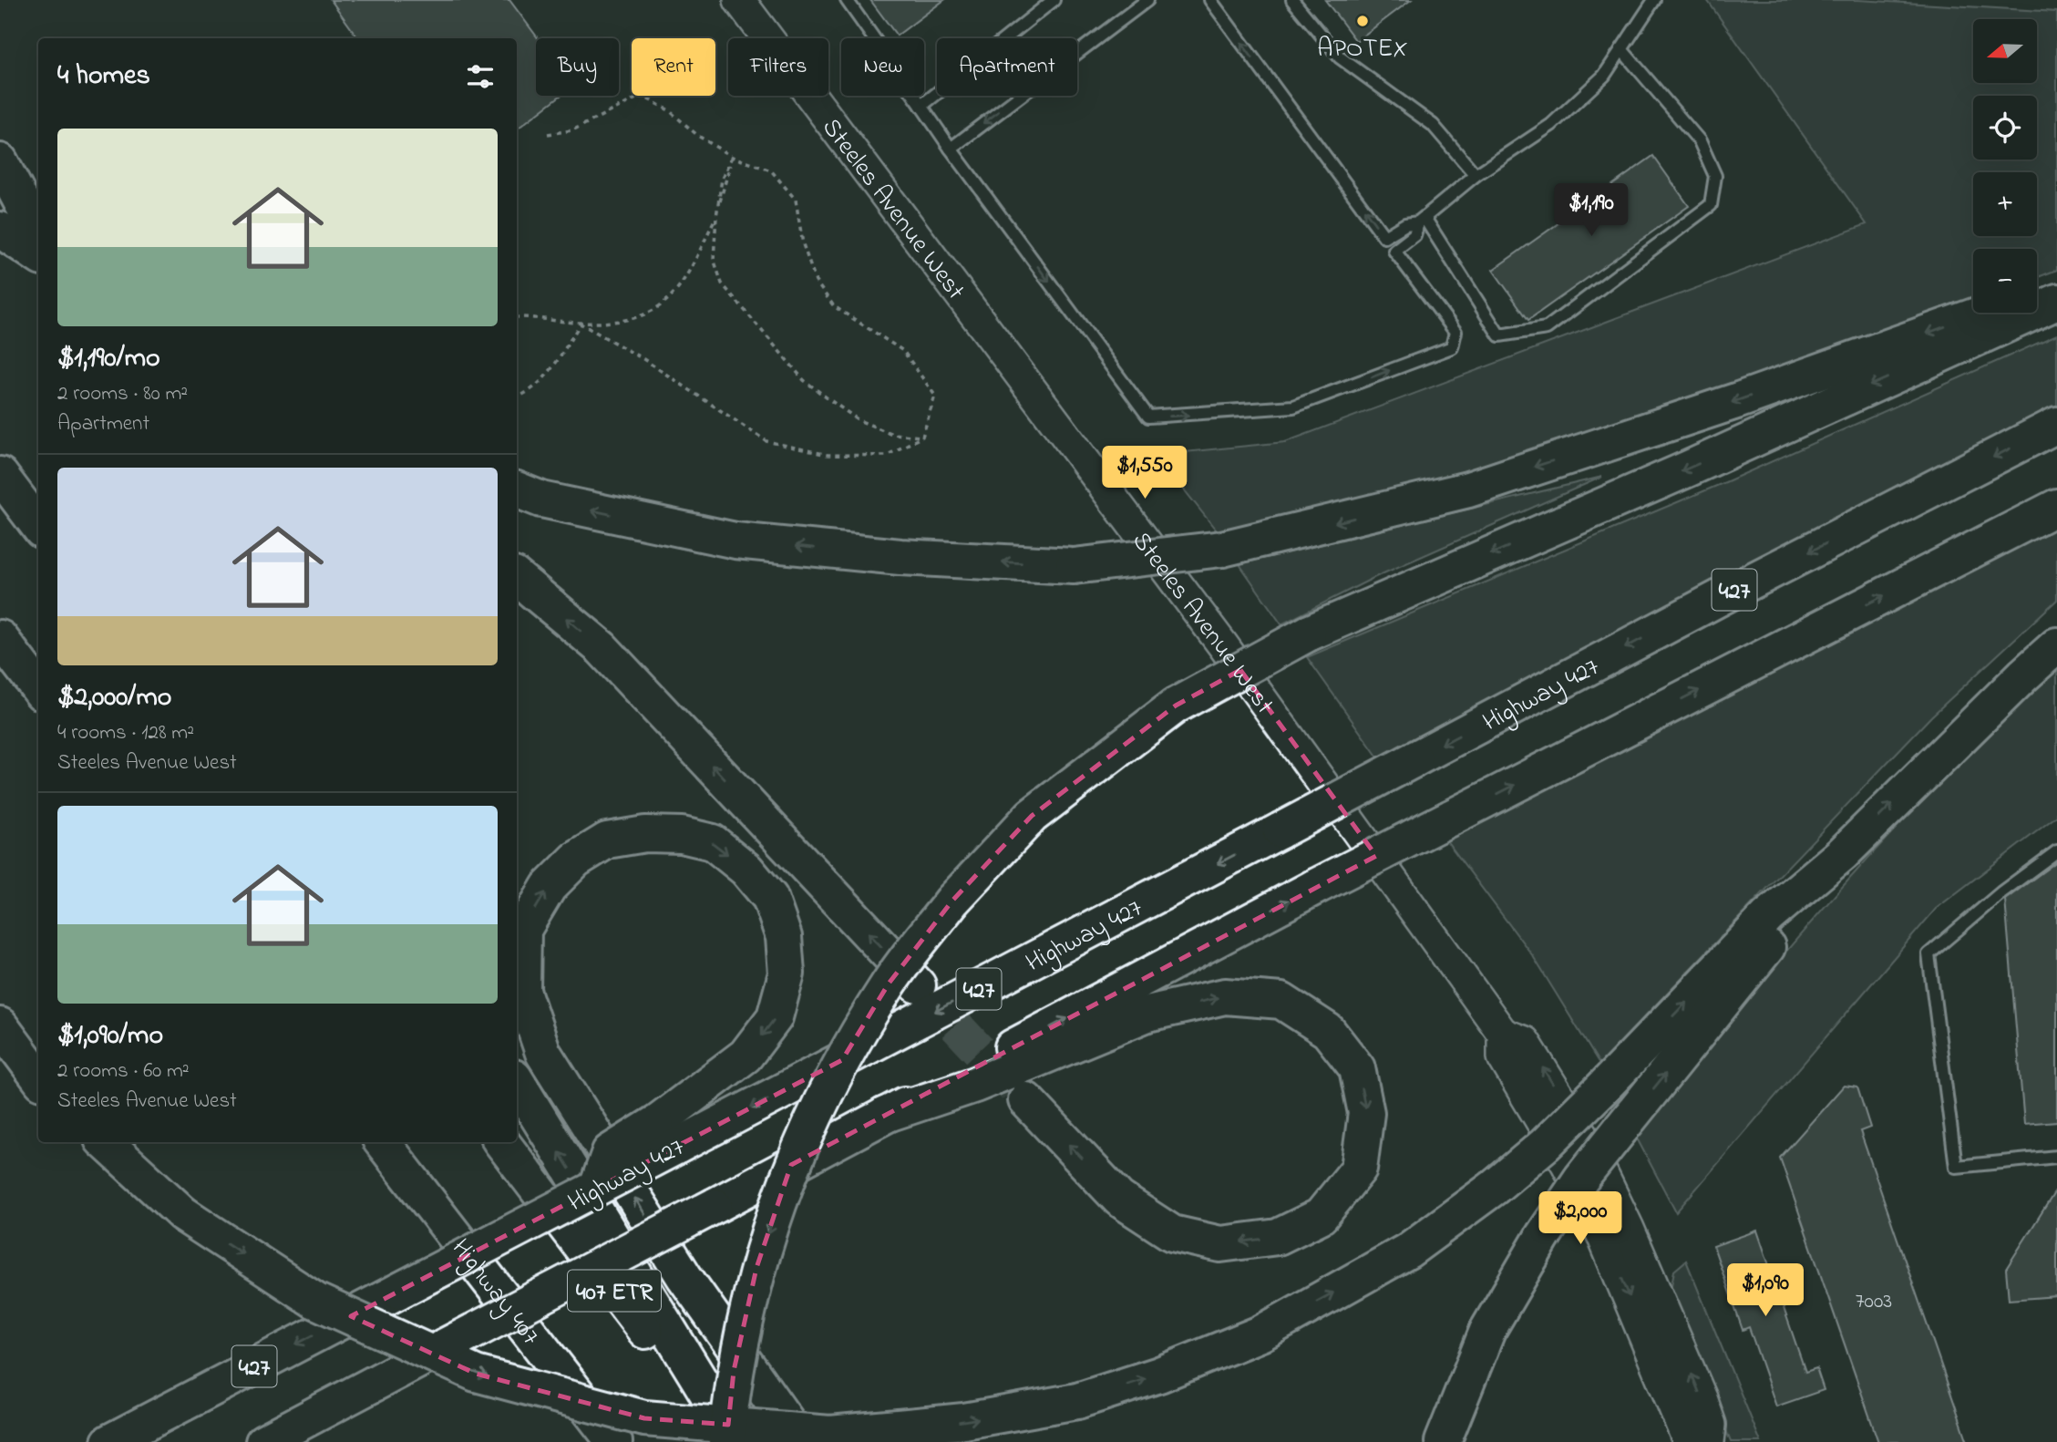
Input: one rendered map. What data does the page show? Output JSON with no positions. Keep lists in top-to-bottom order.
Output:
{
  "streets": {
    "highway": [
      "427",
      "Highway 427",
      "Highway 407",
      "407 ETR"
    ],
    "main road": ["Steeles Avenue West"]
  },
  "places": ["APOTEX"],
  "house_numbers": ["7003"],
  "north": "left",
  "page": {
    "map_buttons": ["+", "−"],
    "chip": [
      "Buy",
      "Rent",
      "Filters",
      "New",
      "Apartment"
    ],
    "heading": "4 homes",
    "list": [
      {
        "name": "$1,190/mo",
        "note": "2 rooms · 80 m² · Apartment"
      },
      {
        "name": "$2,000/mo",
        "note": "4 rooms · 128 m² · Steeles Avenue West"
      },
      {
        "name": "$1,090/mo",
        "note": "2 rooms · 60 m² · Steeles Avenue West"
      }
    ],
    "price": [
      "$1,190",
      "$1,550",
      "$2,000",
      "$1,090"
    ]
  }
}
